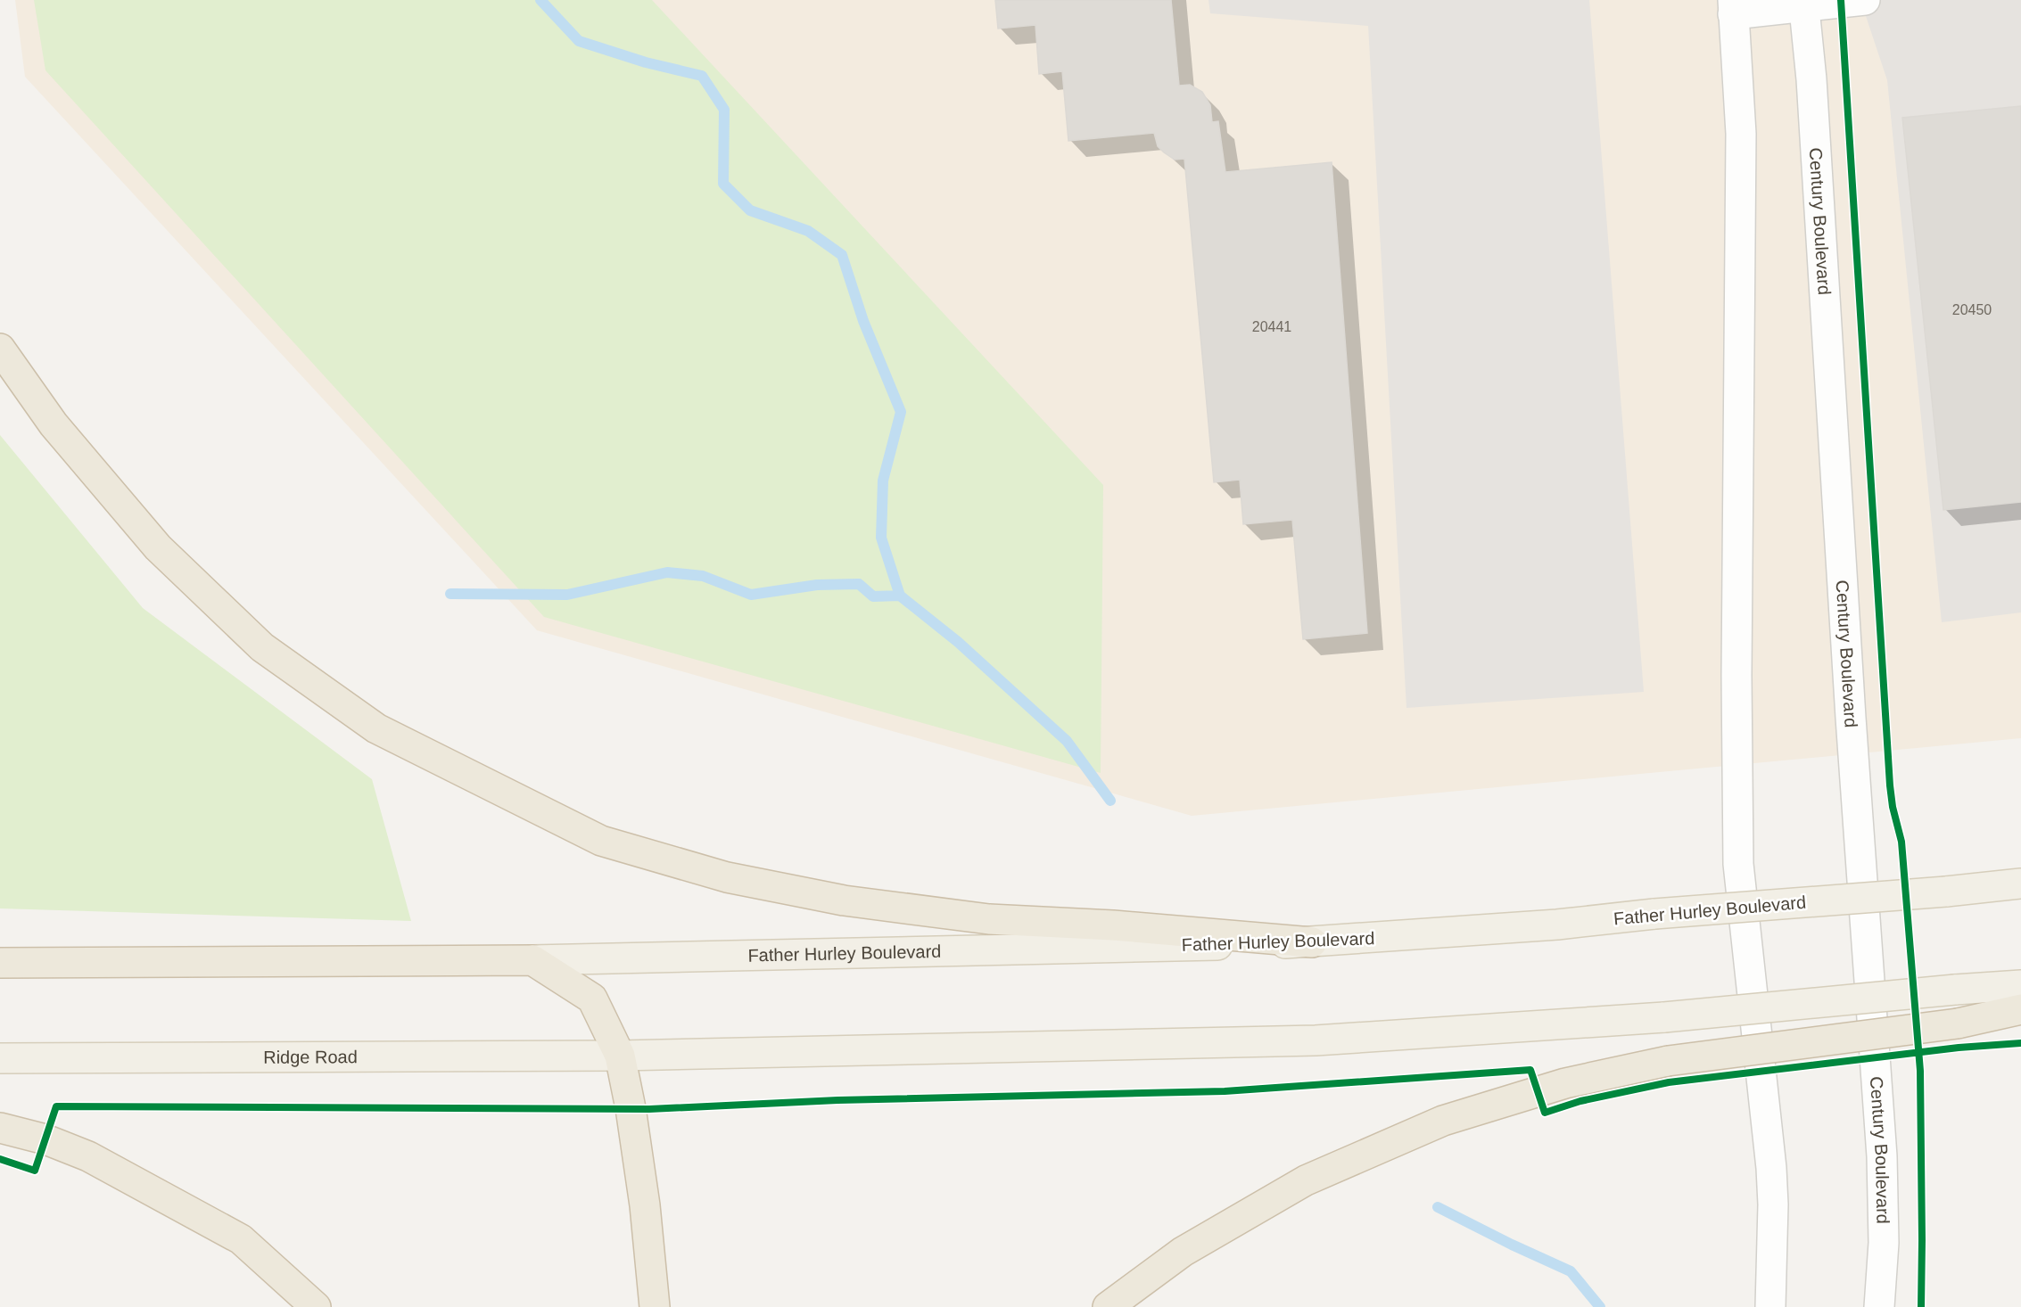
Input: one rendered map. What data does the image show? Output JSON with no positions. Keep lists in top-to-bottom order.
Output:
{
  "streets": {
    "main road": ["Father Hurley Boulevard", "Ridge Road"],
    "street": ["Century Boulevard"]
  },
  "house_numbers": ["20450", "20441"]
}
